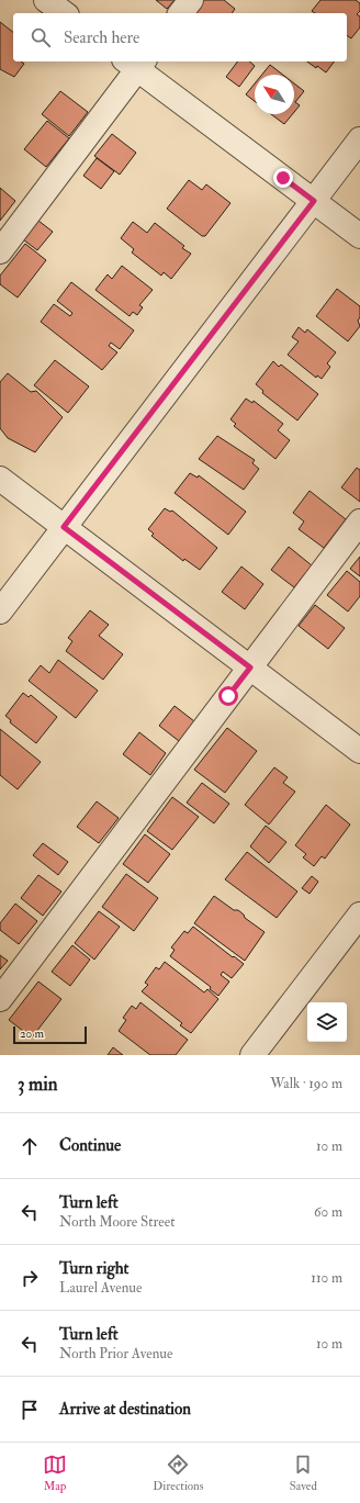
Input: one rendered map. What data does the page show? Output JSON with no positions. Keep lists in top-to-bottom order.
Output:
{
  "scale_bar": "20 m",
  "north": "top left",
  "page": {
    "search": "Search here",
    "scale": "20 m",
    "heading": ["3 min", "Walk · 190 m"],
    "list": [
      ["Continue", "10 m"],
      ["Turn left", "North Moore Street", "60 m"],
      ["Turn right", "Laurel Avenue", "110 m"],
      ["Turn left", "North Prior Avenue", "10 m"],
      "Arrive at destination"
    ],
    "nav": ["Map", "Directions", "Saved"]
  }
}
